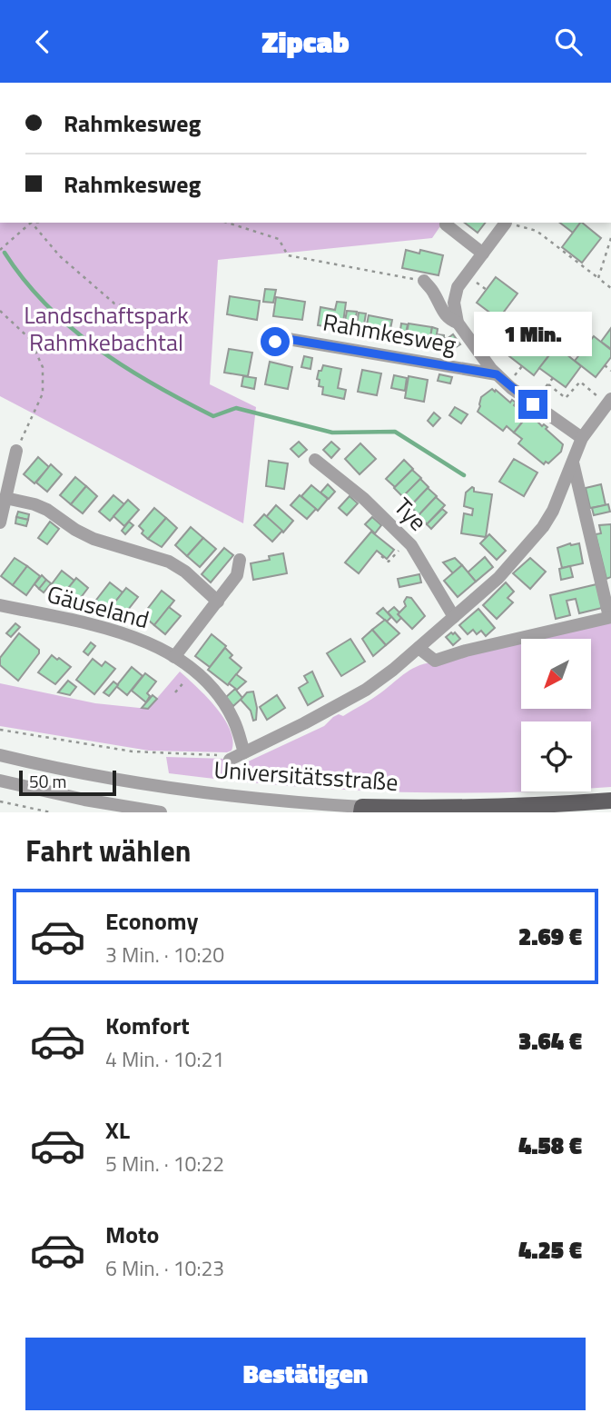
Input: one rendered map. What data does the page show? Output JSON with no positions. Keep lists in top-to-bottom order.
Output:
{
  "streets": {
    "main road": ["Universitätsstraße"],
    "street": ["Rahmkesweg", "Tye", "Gäuseland"]
  },
  "parks": ["Landschaftspark Rahmkebachtal"],
  "scale_bar": "50 m",
  "north": "bottom left",
  "page": {
    "header": "Zipcab",
    "banner": ["Rahmkesweg", "Rahmkesweg"],
    "bubble": "1 Min.",
    "scale": "50 m",
    "heading": "Fahrt wählen",
    "list": [
      {
        "name": "Economy",
        "note": "3 Min. · 10:20",
        "value": "2.69 €"
      },
      {
        "name": "Komfort",
        "note": "4 Min. · 10:21",
        "value": "3.64 €"
      },
      {
        "name": "XL",
        "note": "5 Min. · 10:22",
        "value": "4.58 €"
      },
      {
        "name": "Moto",
        "note": "6 Min. · 10:23",
        "value": "4.25 €"
      }
    ],
    "buttons": "Bestätigen"
  }
}
